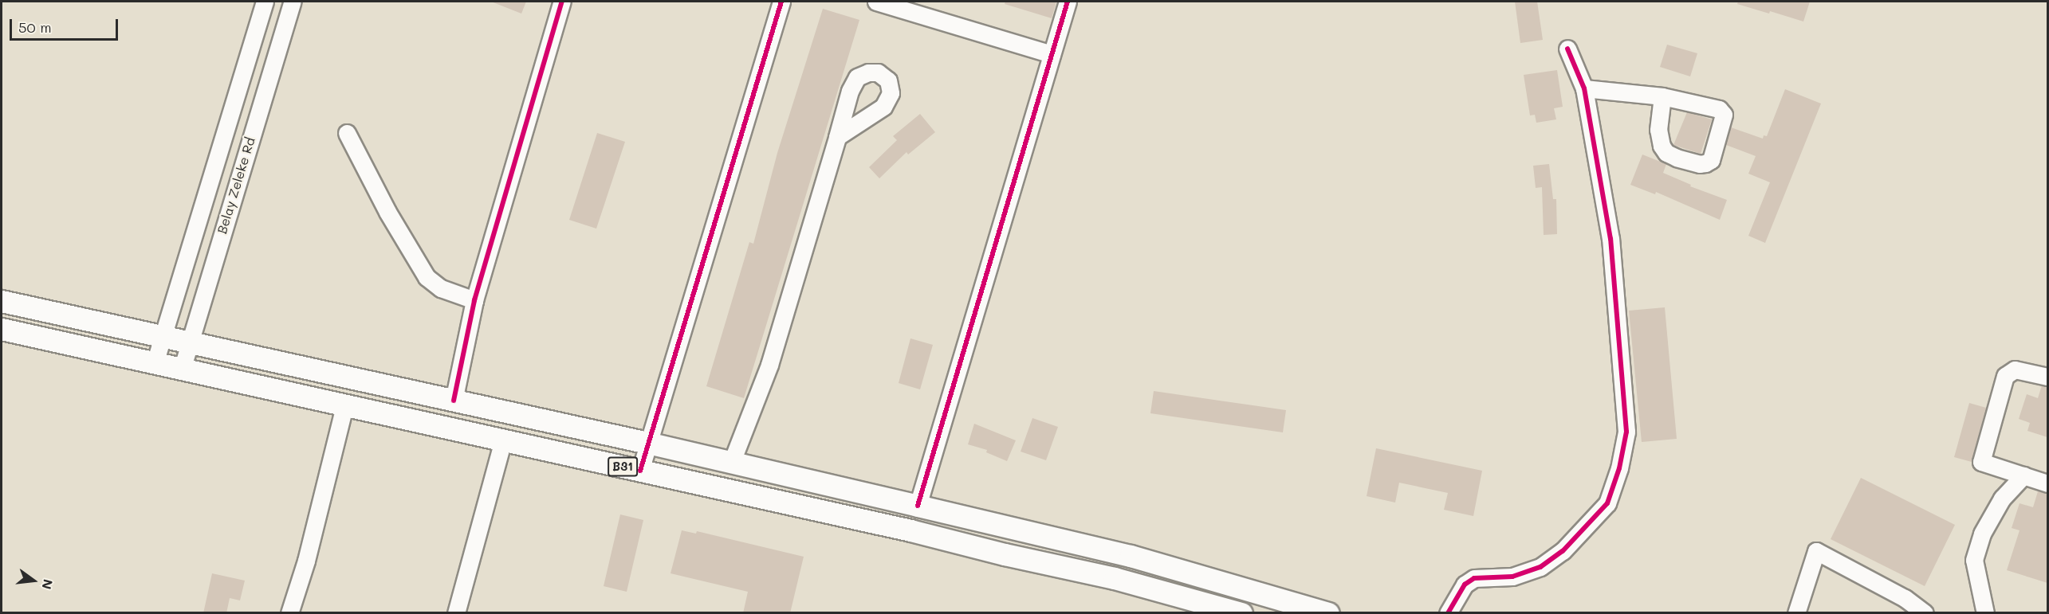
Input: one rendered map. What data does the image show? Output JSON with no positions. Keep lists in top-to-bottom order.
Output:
{
  "streets": {
    "main road": ["B31"],
    "street": ["Belay Zeleke Rd"]
  },
  "crossings": [
    ["Belay Zeleke Rd", "B31"]
  ],
  "scale_bar": "50 m",
  "north": "right"
}
